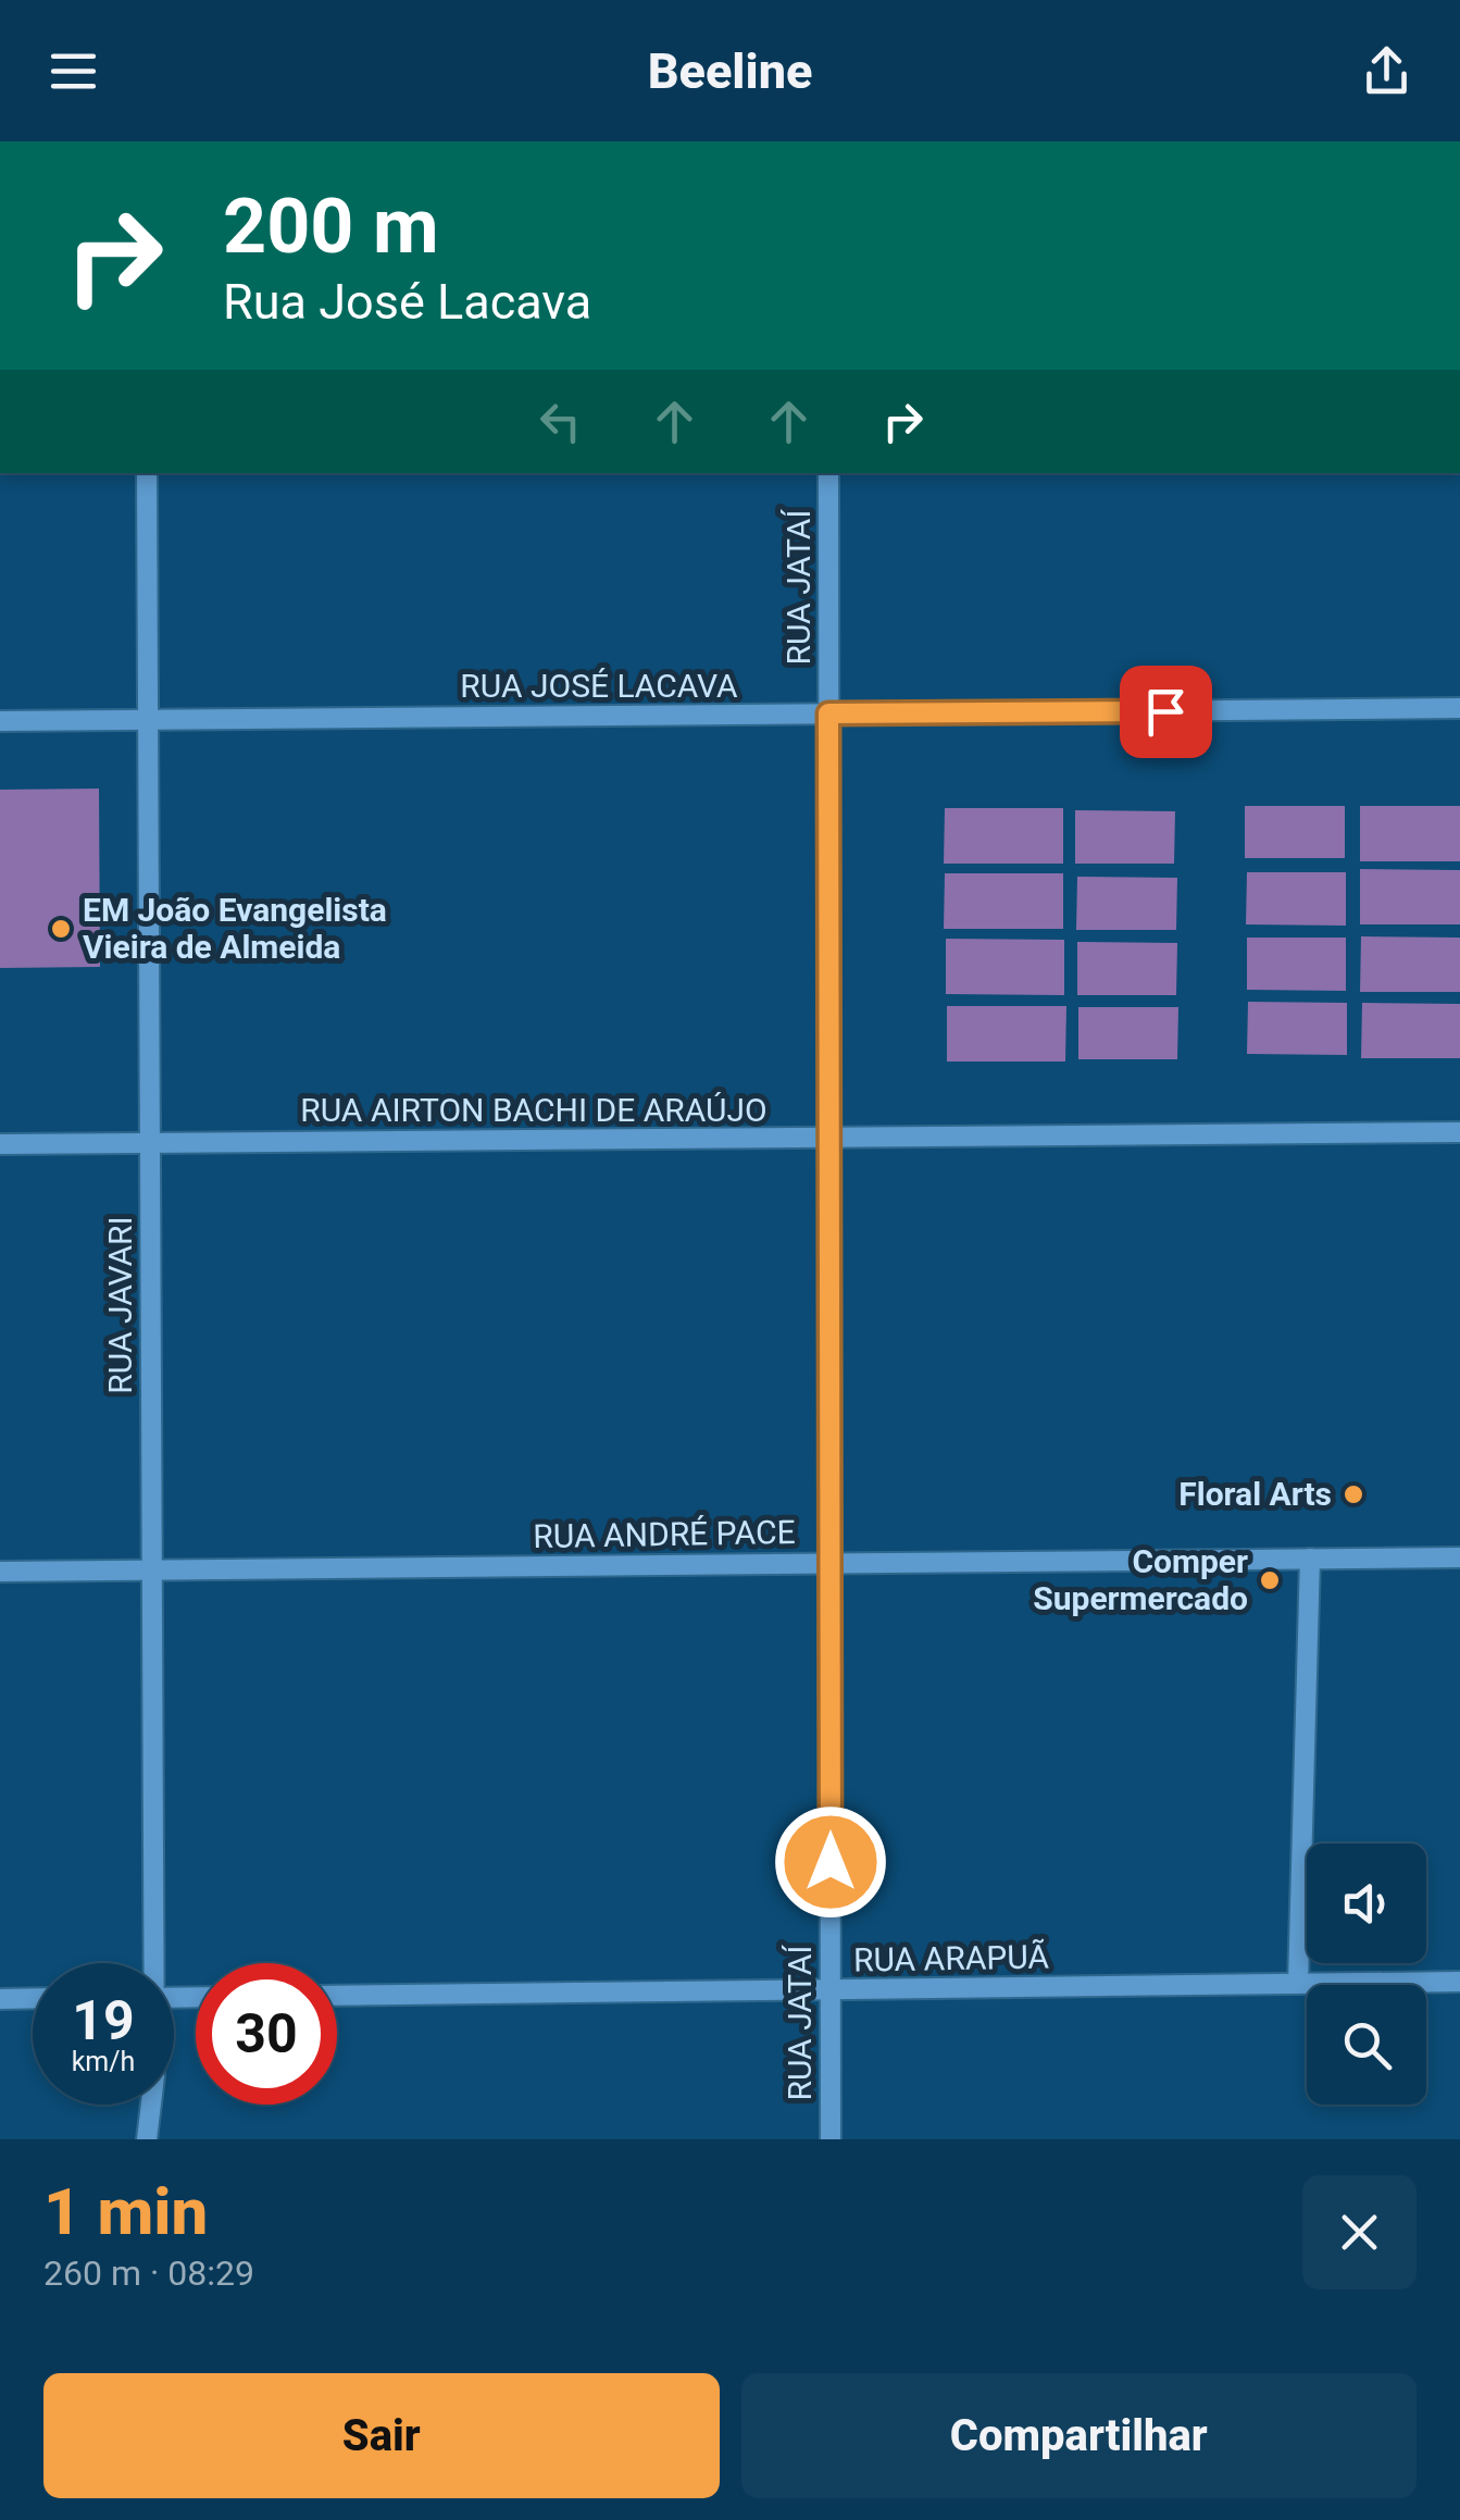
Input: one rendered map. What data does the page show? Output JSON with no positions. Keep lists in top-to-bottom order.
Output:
{
  "streets": {
    "street": [
      "RUA JATAÍ",
      "RUA JOSÉ LACAVA",
      "RUA AIRTON BACHI DE ARAÚJO",
      "RUA JAVARI",
      "RUA ANDRÉ PACE",
      "RUA ARAPUÃ"
    ]
  },
  "crossings": [
    ["RUA JATAÍ", "RUA JOSÉ LACAVA"],
    ["RUA JATAÍ", "RUA AIRTON BACHI DE ARAÚJO"],
    ["RUA JATAÍ", "RUA ANDRÉ PACE"],
    ["RUA JATAÍ", "RUA ARAPUÃ"],
    ["RUA JOSÉ LACAVA", "RUA JAVARI"],
    ["RUA AIRTON BACHI DE ARAÚJO", "RUA JAVARI"],
    ["RUA JAVARI", "RUA ANDRÉ PACE"]
  ],
  "places": ["EM João Evangelista Vieira de Almeida", "Floral Arts", "Comper Supermercado"],
  "page": {
    "header": "Beeline",
    "turn": ["200 m", "Rua José Lacava"],
    "speed": "19 km/h",
    "limit": "30",
    "heading": ["1 min", "260 m · 08:29"],
    "buttons": ["Sair", "Compartilhar"]
  }
}
